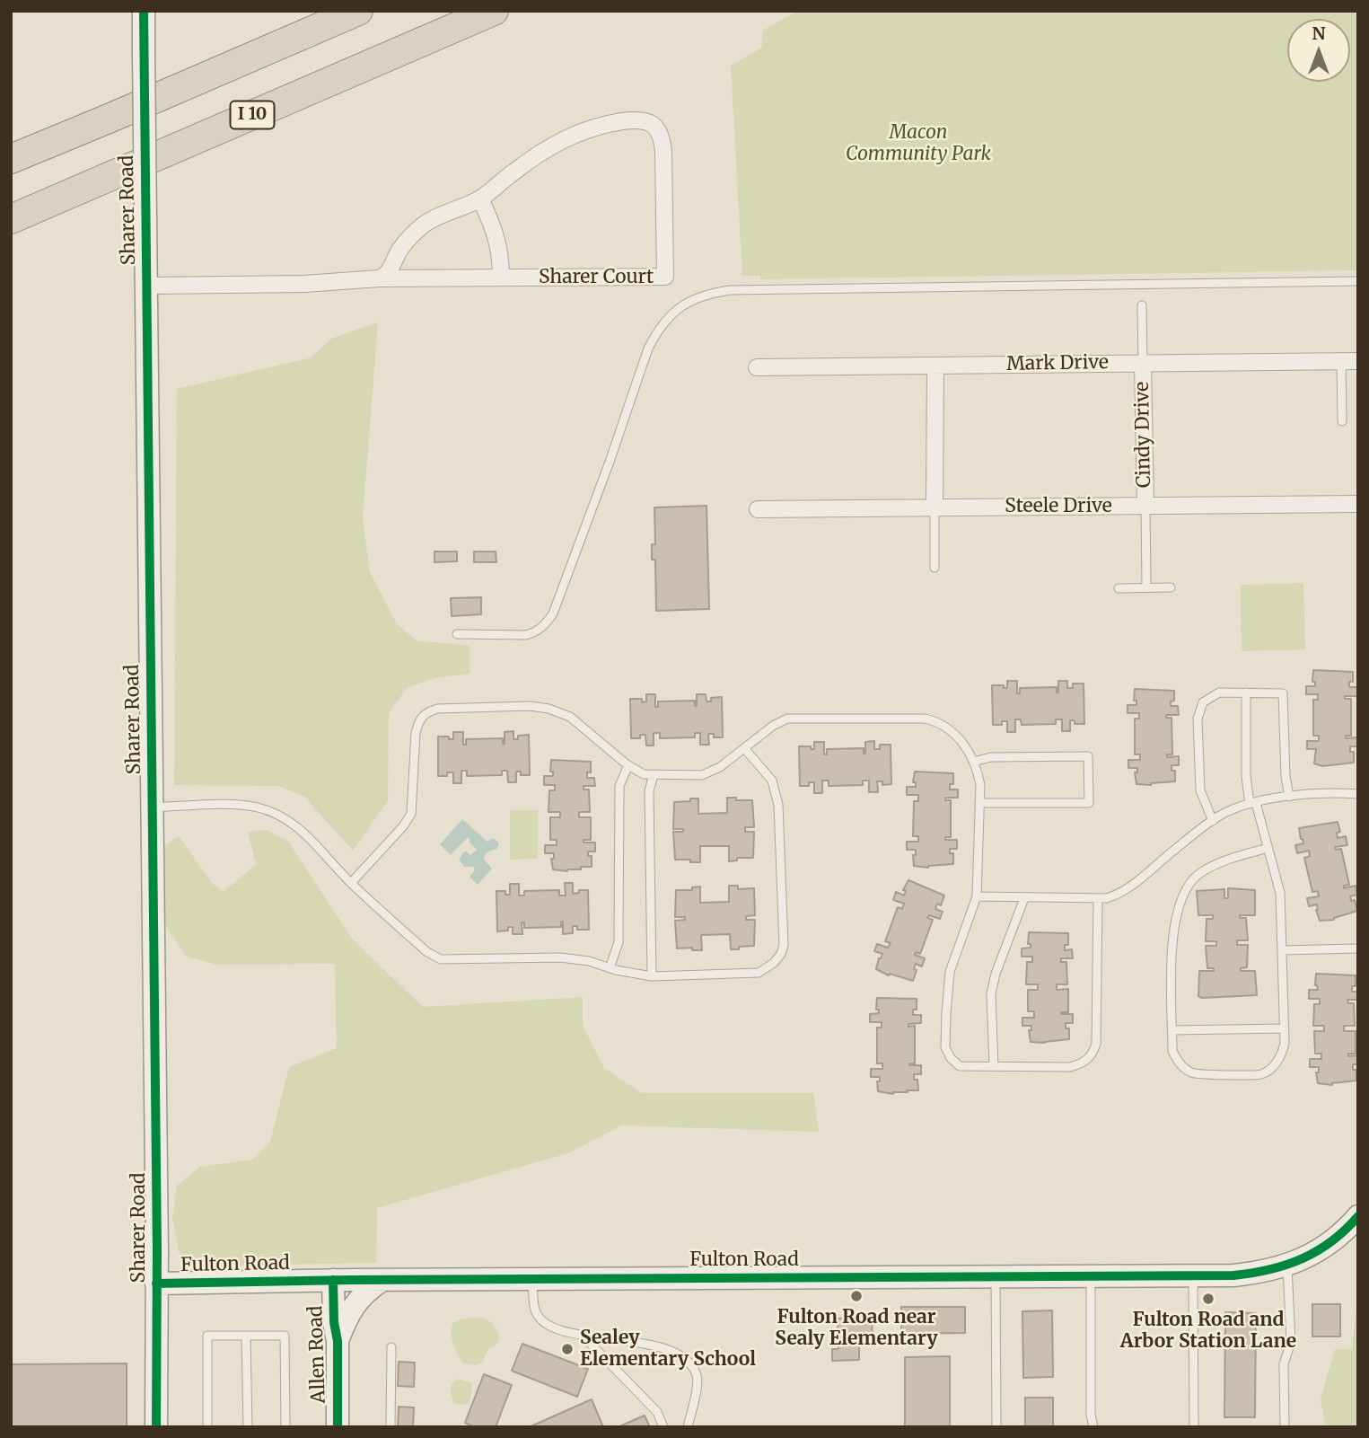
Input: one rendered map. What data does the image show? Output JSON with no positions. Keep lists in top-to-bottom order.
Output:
{
  "streets": {
    "highway": ["I 10"],
    "street": [
      "Sharer Road",
      "Sharer Court",
      "Mark Drive",
      "Cindy Drive",
      "Steele Drive",
      "Fulton Road",
      "Allen Road"
    ]
  },
  "crossings": [
    ["Sharer Road", "Sharer Court"],
    ["Sharer Road", "Fulton Road"],
    ["Mark Drive", "Cindy Drive"],
    ["Cindy Drive", "Steele Drive"],
    ["Fulton Road", "Allen Road"]
  ],
  "parks": ["Macon Community Park"],
  "places": ["Fulton Road near Sealy Elementary", "Fulton Road and Arbor Station Lane", "Sealey Elementary School"],
  "north": "top"
}
